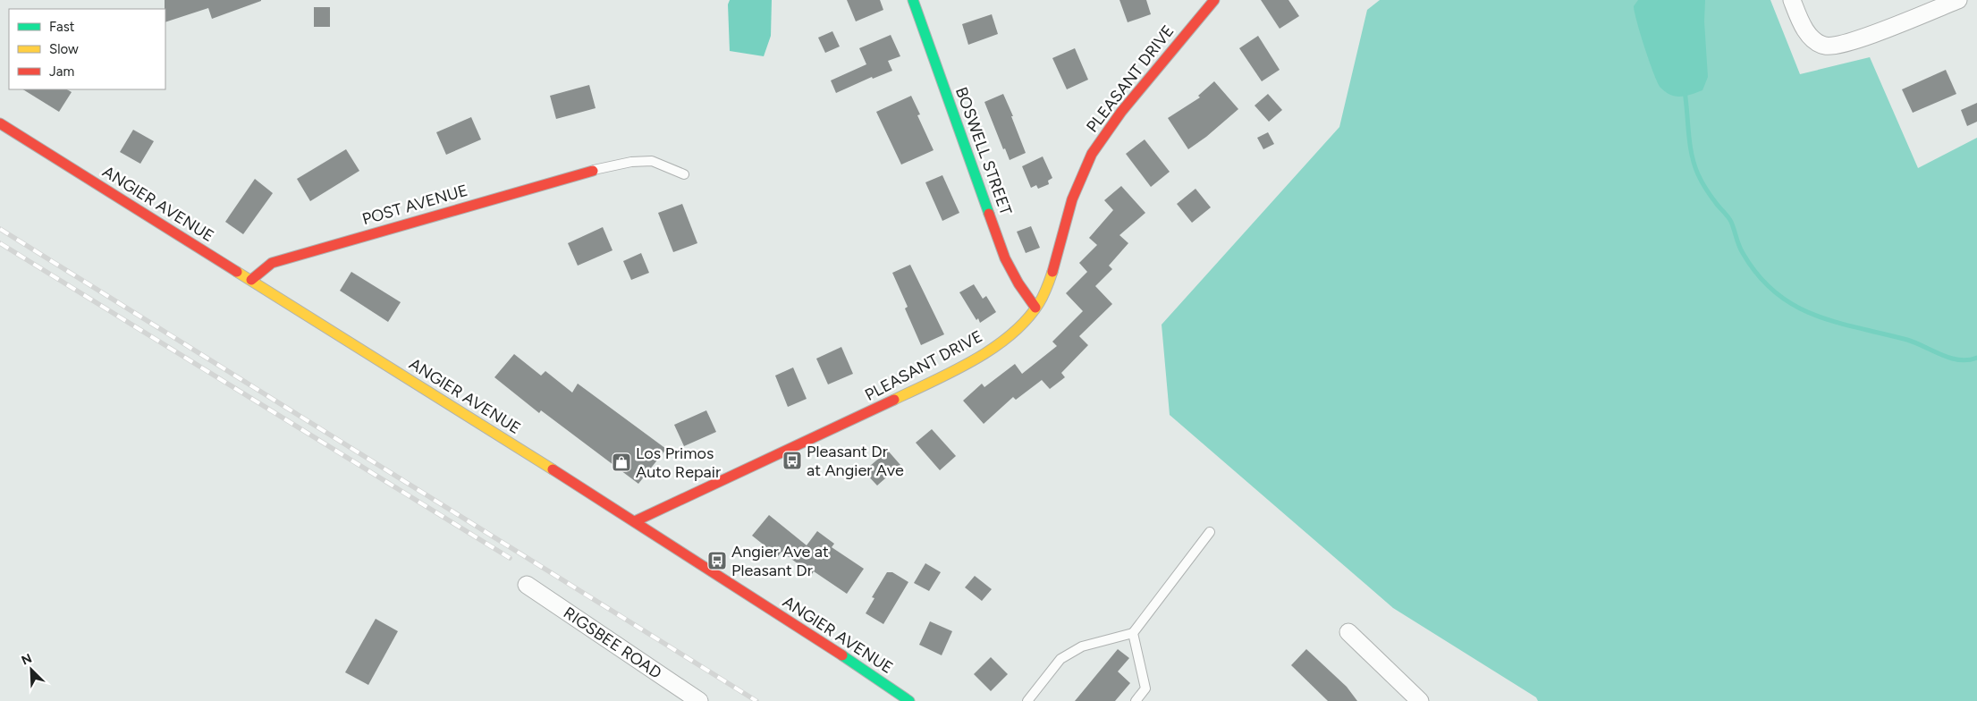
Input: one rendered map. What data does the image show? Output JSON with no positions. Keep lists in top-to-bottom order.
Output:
{
  "streets": {
    "street": [
      "PLEASANT DRIVE",
      "BOSWELL STREET",
      "ANGIER AVENUE",
      "POST AVENUE",
      "RIGSBEE ROAD"
    ]
  },
  "crossings": [
    ["PLEASANT DRIVE", "BOSWELL STREET"],
    ["PLEASANT DRIVE", "ANGIER AVENUE"],
    ["ANGIER AVENUE", "POST AVENUE"]
  ],
  "places": {
    "bus stop": ["Pleasant Dr at Angier Ave", "Angier Ave at Pleasant Dr"],
    "shop": ["Los Primos Auto Repair"]
  },
  "legend": ["Fast", "Slow", "Jam"],
  "north": "top left"
}
